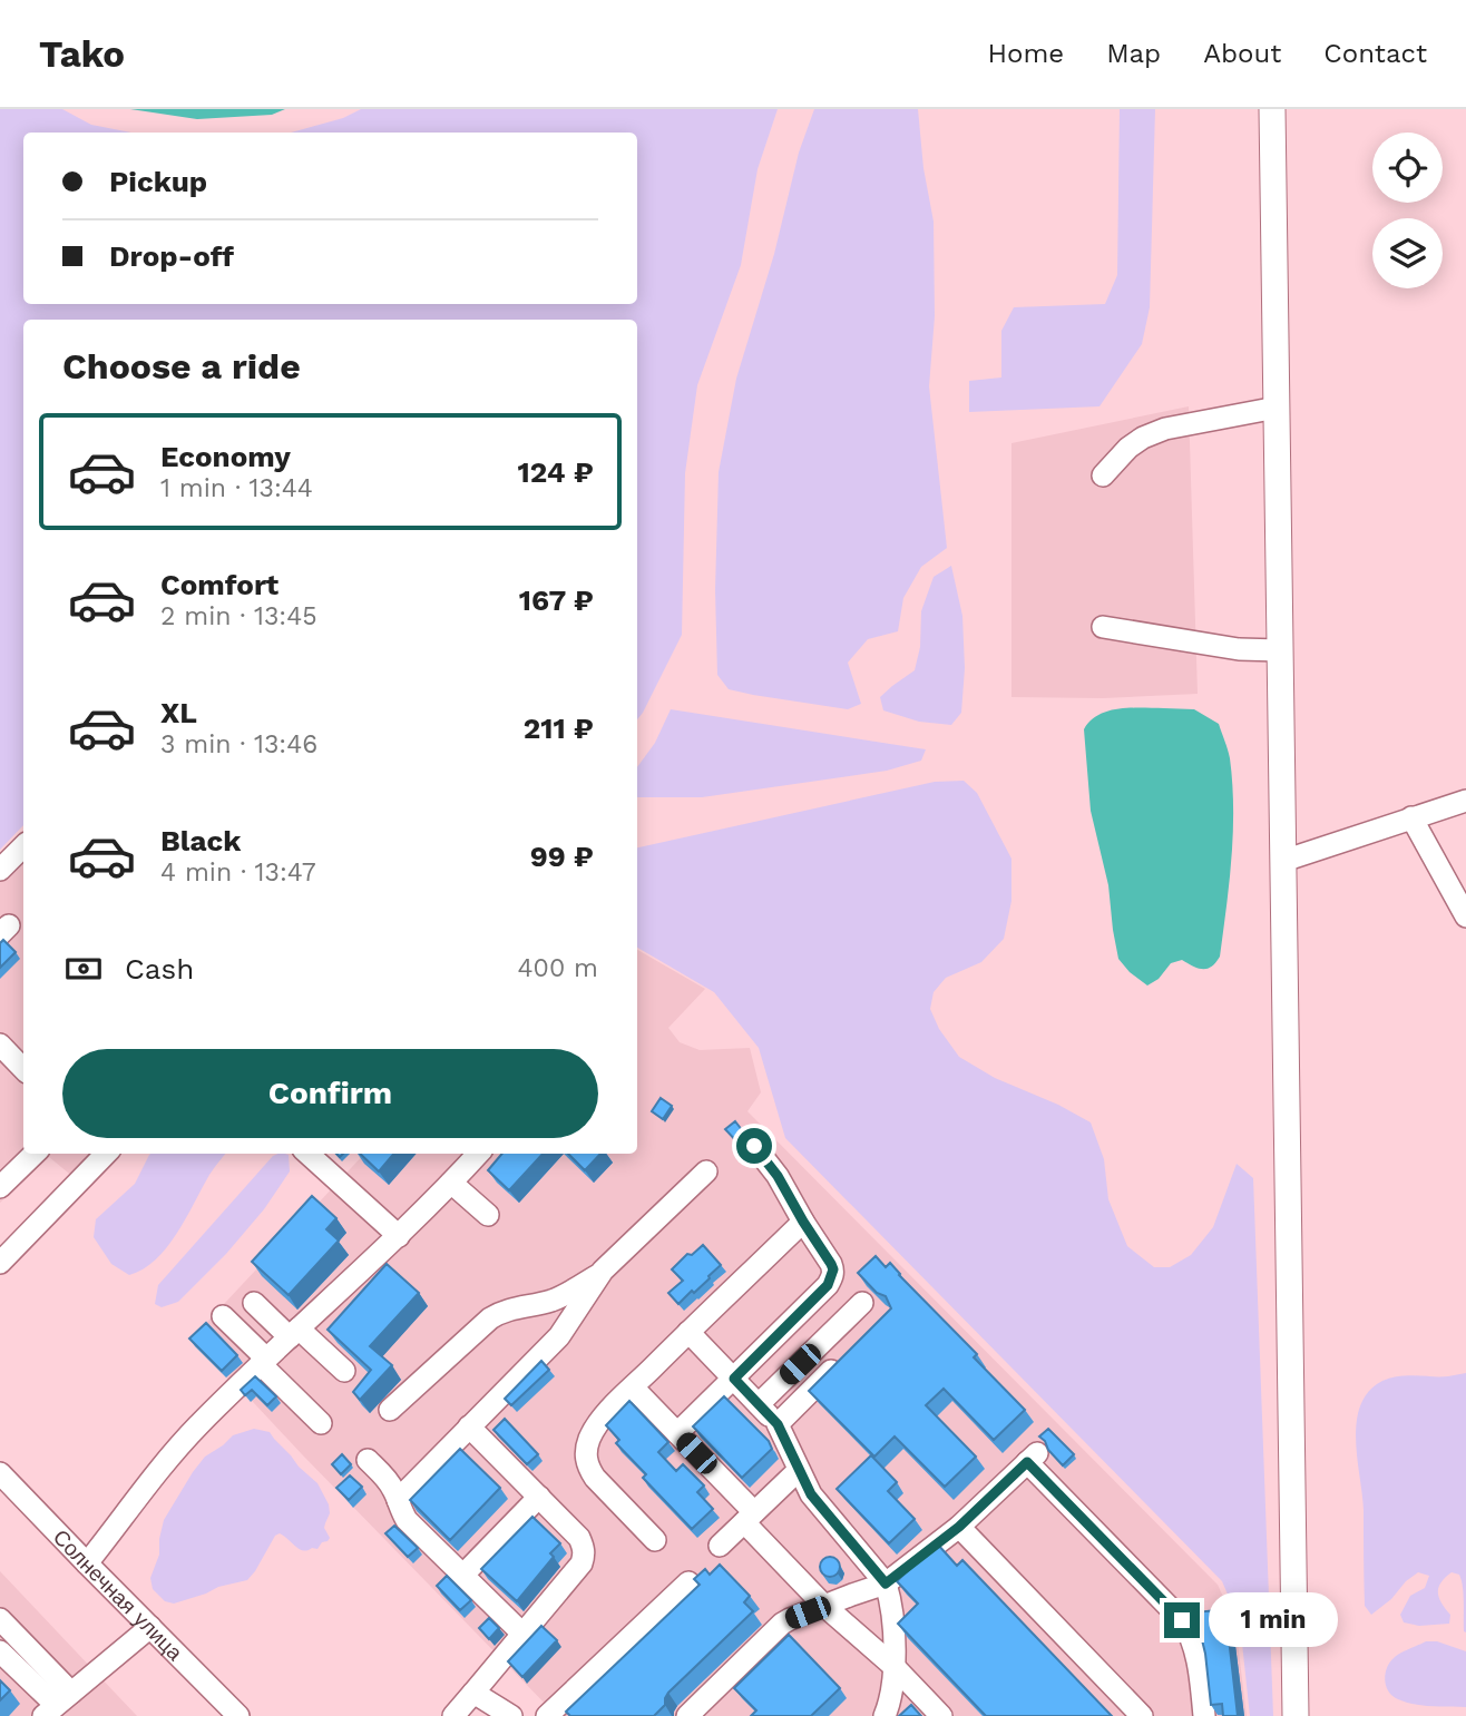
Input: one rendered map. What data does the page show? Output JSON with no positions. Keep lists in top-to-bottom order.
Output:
{
  "streets": {
    "street": ["Солнечная улица"]
  },
  "page": {
    "header": "Tako",
    "nav": [
      "Home",
      "Map",
      "About",
      "Contact"
    ],
    "banner": ["Pickup", "Drop-off"],
    "heading": "Choose a ride",
    "list": [
      {
        "name": "Economy",
        "note": "1 min · 13:44",
        "value": "124 ₽"
      },
      {
        "name": "Comfort",
        "note": "2 min · 13:45",
        "value": "167 ₽"
      },
      {
        "name": "XL",
        "note": "3 min · 13:46",
        "value": "211 ₽"
      },
      {
        "name": "Black",
        "note": "4 min · 13:47",
        "value": "99 ₽"
      }
    ],
    "pay": ["Cash", "400 m"],
    "buttons": "Confirm",
    "bubble": "1 min"
  }
}
